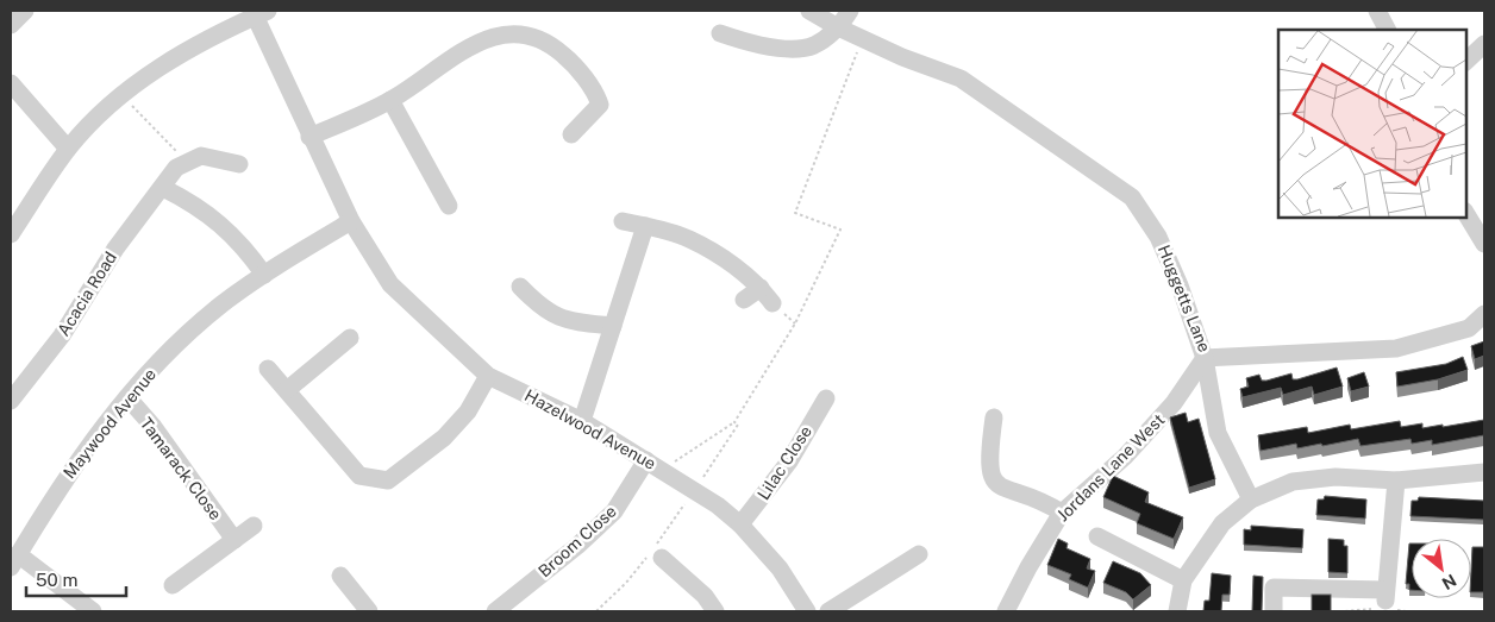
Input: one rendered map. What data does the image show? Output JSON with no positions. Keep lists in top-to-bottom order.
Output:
{
  "streets": {
    "street": [
      "Acacia Road",
      "Huggetts Lane",
      "Maywood Avenue",
      "Hazelwood Avenue",
      "Lilac Close",
      "Jordans Lane West",
      "Tamarack Close",
      "Broom Close"
    ]
  },
  "crossings": [
    ["Huggetts Lane", "Jordans Lane West"],
    ["Maywood Avenue", "Hazelwood Avenue"],
    ["Maywood Avenue", "Tamarack Close"],
    ["Hazelwood Avenue", "Lilac Close"],
    ["Hazelwood Avenue", "Broom Close"]
  ],
  "scale_bar": "50 m",
  "north": "bottom right"
}
